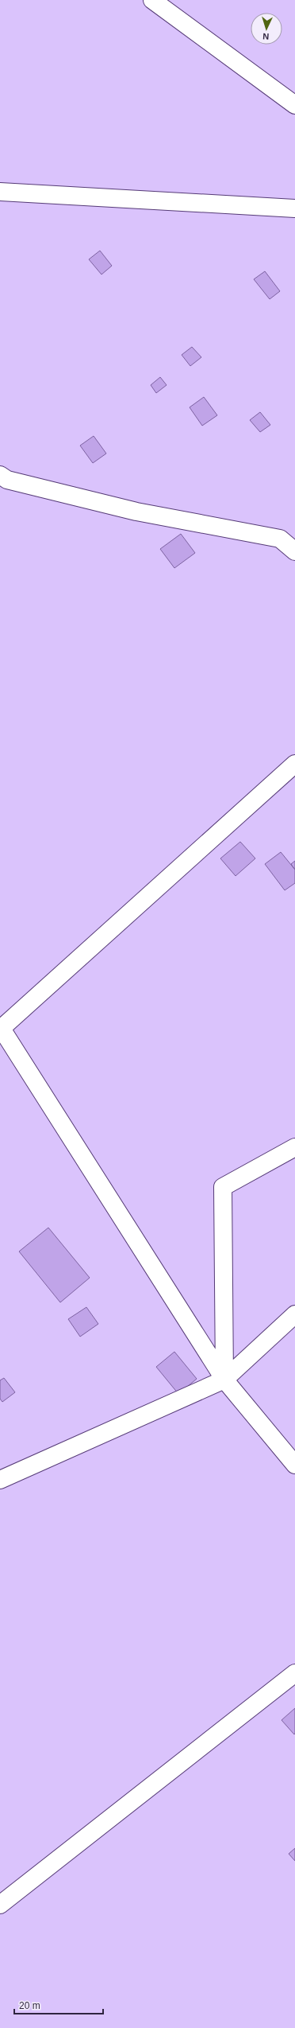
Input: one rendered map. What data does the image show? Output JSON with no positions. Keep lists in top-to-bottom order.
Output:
{
  "scale_bar": "20 m",
  "north": "bottom"
}
